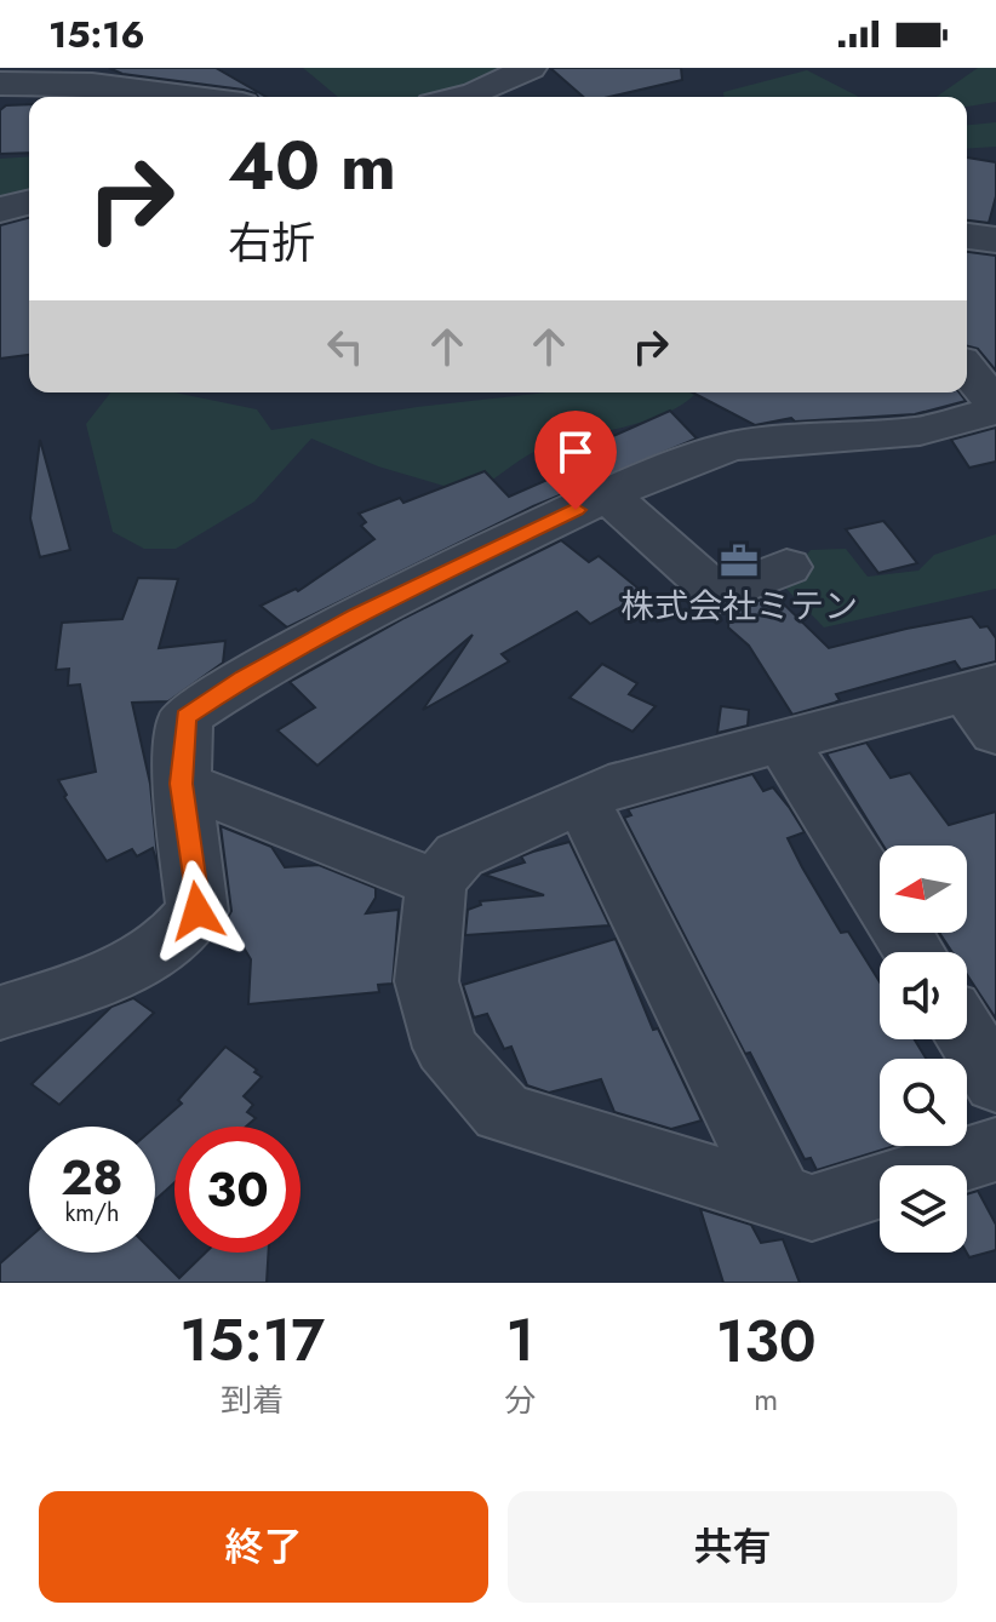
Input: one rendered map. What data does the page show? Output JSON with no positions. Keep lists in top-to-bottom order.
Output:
{
  "places": {
    "office": ["株式会社ミテン"]
  },
  "north": "left",
  "page": {
    "status": "15:16",
    "turn": ["40 m", "右折"],
    "speed": "28 km/h",
    "limit": "30",
    "eta": [
      "15:17",
      "到着",
      "1",
      "分",
      "130",
      "m"
    ],
    "buttons": ["終了", "共有"]
  }
}
